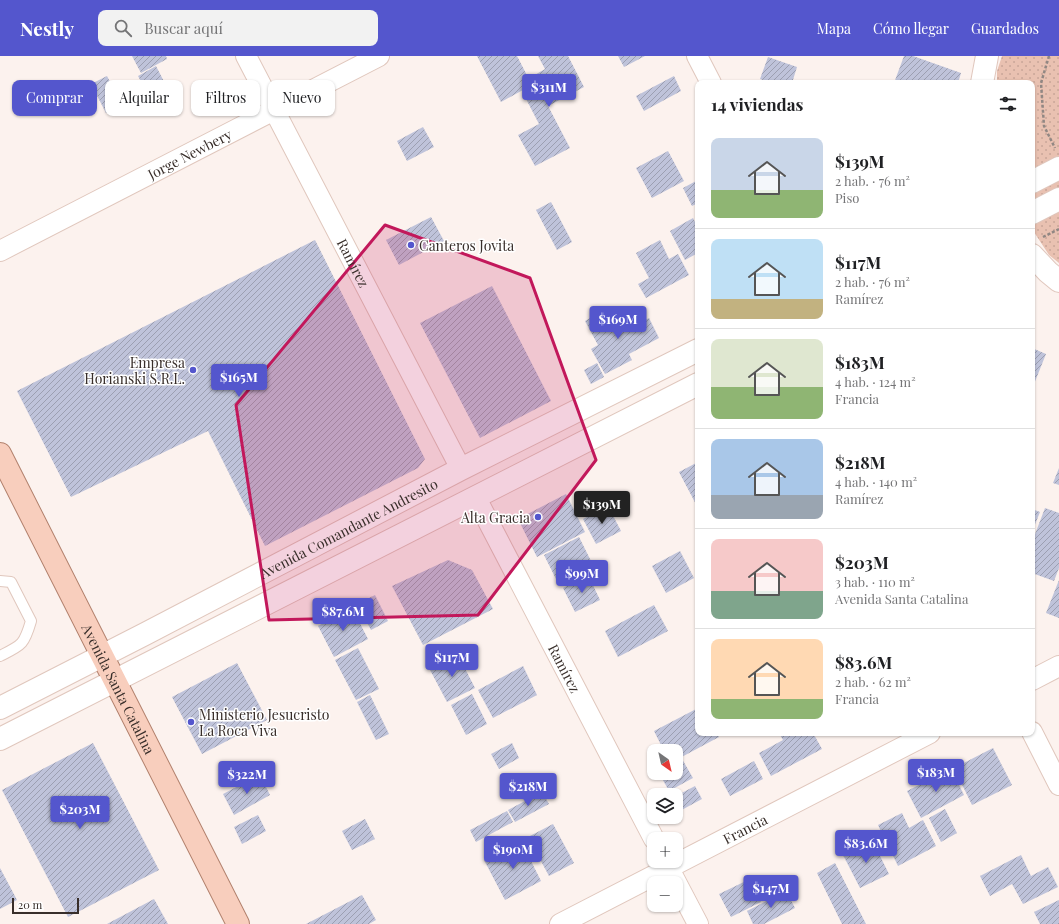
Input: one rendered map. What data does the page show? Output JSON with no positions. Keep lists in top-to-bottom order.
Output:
{
  "streets": {
    "main road": ["Avenida Comandante Andresito", "Avenida Santa Catalina"],
    "street": ["Jorge Newbery", "Ramírez", "Francia"]
  },
  "crossings": [
    ["Ramírez", "Avenida Comandante Andresito"],
    ["Avenida Comandante Andresito", "Avenida Santa Catalina"]
  ],
  "places": [
    "Canteros Jovita",
    "Empresa Horianski S.R.L.",
    "Alta Gracia",
    "Ministerio Jesucristo La Roca Viva"
  ],
  "scale_bar": "20 m",
  "north": "bottom right",
  "page": {
    "header": "Nestly",
    "search": "Buscar aquí",
    "nav": ["Mapa", "Cómo llegar", "Guardados"],
    "price": [
      "$311M",
      "$169M",
      "$165M",
      "$139M",
      "$99M",
      "$87.6M",
      "$117M",
      "$183M",
      "$322M",
      "$218M",
      "$203M",
      "$83.6M",
      "$190M",
      "$147M"
    ],
    "chip": [
      "Comprar",
      "Alquilar",
      "Filtros",
      "Nuevo"
    ],
    "heading": "14 viviendas",
    "list": [
      {
        "name": "$139M",
        "note": "2 hab. · 76 m² · Piso"
      },
      {
        "name": "$117M",
        "note": "2 hab. · 76 m² · Ramírez"
      },
      {
        "name": "$183M",
        "note": "4 hab. · 124 m² · Francia"
      },
      {
        "name": "$218M",
        "note": "4 hab. · 140 m² · Ramírez"
      },
      {
        "name": "$203M",
        "note": "3 hab. · 110 m² · Avenida Santa Catalina"
      },
      {
        "name": "$83.6M",
        "note": "2 hab. · 62 m² · Francia"
      }
    ],
    "map_buttons": ["+", "−"],
    "scale": "20 m"
  }
}
